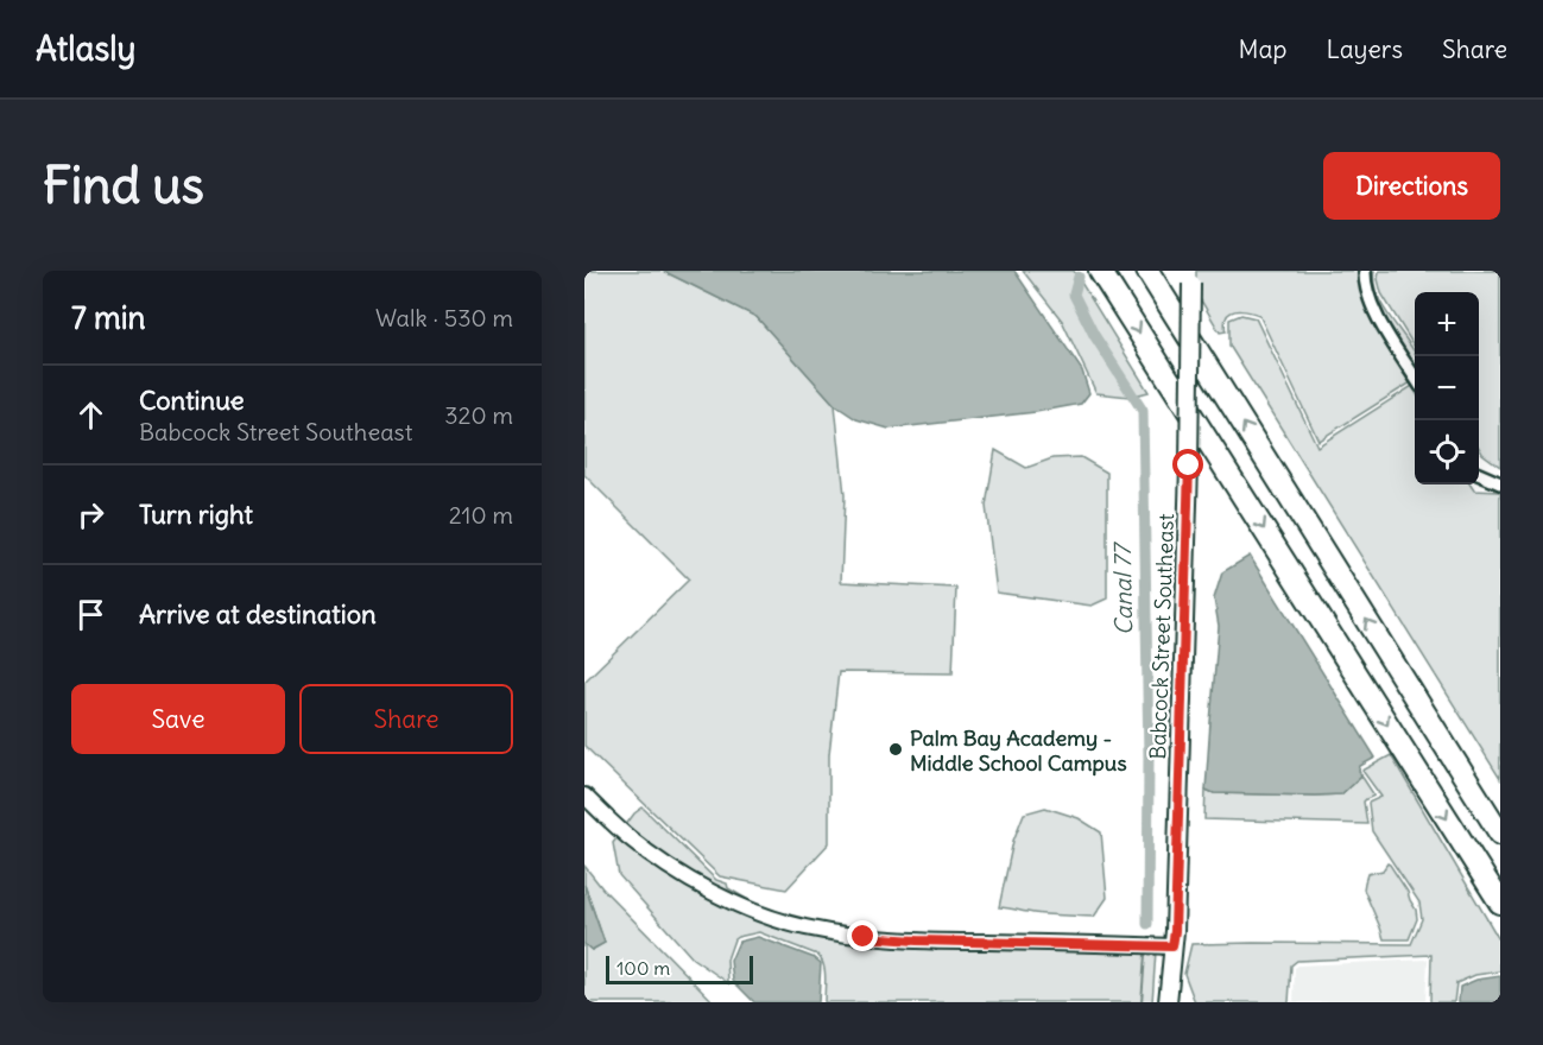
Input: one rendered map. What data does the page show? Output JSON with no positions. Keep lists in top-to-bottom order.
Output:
{
  "streets": {
    "main road": ["Babcock Street Southeast"]
  },
  "water": ["Canal 77"],
  "places": ["Palm Bay Academy - Middle School Campus"],
  "scale_bar": "100 m",
  "page": {
    "header": "Atlasly",
    "nav": ["Map", "Layers", "Share"],
    "buttons": [
      "Directions",
      ["Save", "Share"]
    ],
    "title": "Find us",
    "heading": ["7 min", "Walk · 530 m"],
    "map_buttons": ["+", "−"],
    "list": [
      ["Continue", "Babcock Street Southeast", "320 m"],
      ["Turn right", "210 m"],
      "Arrive at destination"
    ],
    "scale": "100 m"
  }
}
